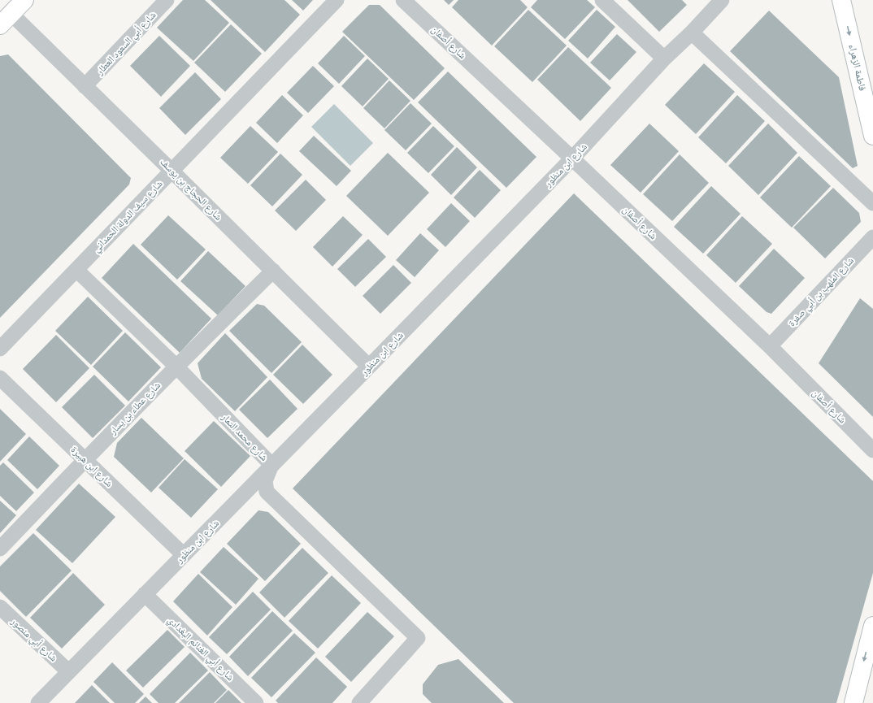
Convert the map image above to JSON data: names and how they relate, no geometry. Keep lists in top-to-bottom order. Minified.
{"streets":{"main road":["فاطمة الزهراء"],"street":["شارع أصفان","شارع أبي السعود العطار","شارع ابن منظور","شارع الحجاج بن يوسف","شارع سيف الدولة الحمداني","شارع الملهب بن أبي صفرة","شارع عطاء بن يسار","شارع محمد التمار","شارع ابن هبيرة","شارع أبي منصور","شارع أبي الغنائم البغدادي"]},"crossings":[["شارع أصفان","شارع ابن منظور"],["شارع أصفان","شارع الملهب بن أبي صفرة"],["شارع أبي السعود العطار","شارع الحجاج بن يوسف"],["شارع ابن منظور","شارع الحجاج بن يوسف"],["شارع ابن منظور","شارع محمد التمار"],["شارع ابن منظور","شارع ابن هبيرة"],["شارع ابن منظور","شارع أبي منصور"],["شارع ابن منظور","شارع أبي الغنائم البغدادي"],["شارع الحجاج بن يوسف","شارع سيف الدولة الحمداني"],["شارع الحجاج بن يوسف","شارع عطاء بن يسار"],["شارع سيف الدولة الحمداني","شارع محمد التمار"],["شارع عطاء بن يسار","شارع محمد التمار"],["شارع عطاء بن يسار","شارع ابن هبيرة"]],"one_way":["فاطمة الزهراء"]}
